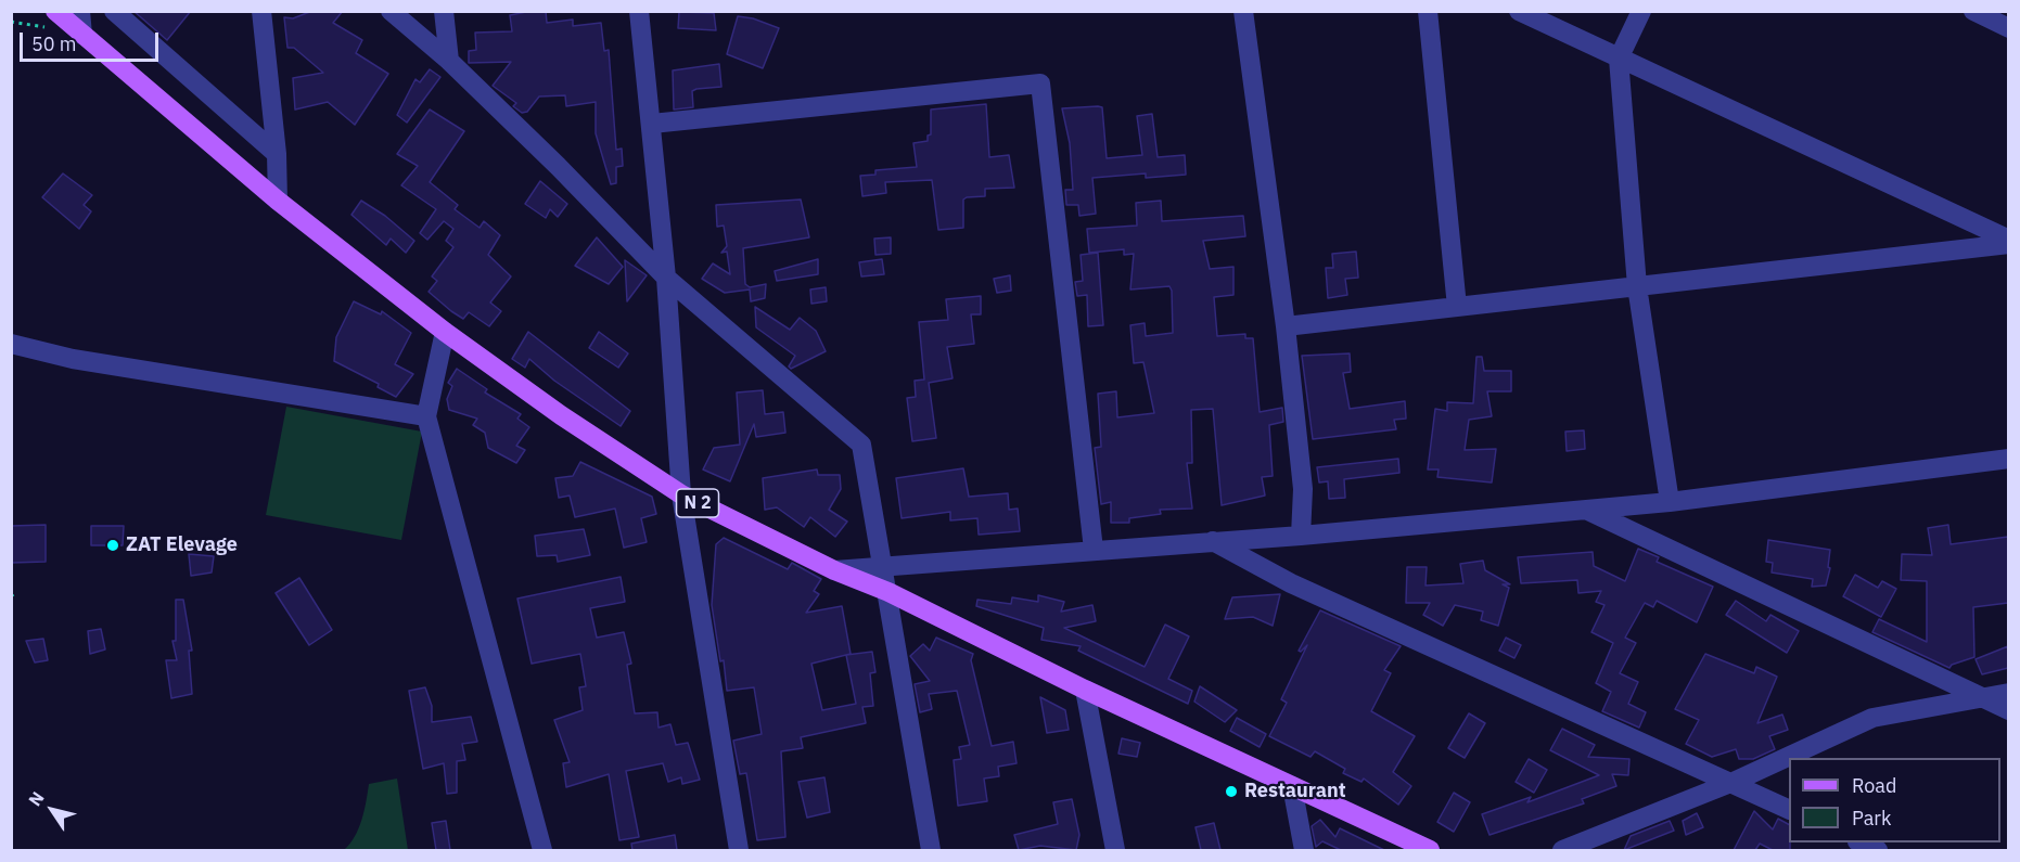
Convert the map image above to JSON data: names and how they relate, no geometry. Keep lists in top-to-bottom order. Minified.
{"streets":{"main road":["N 2"]},"places":["ZAT Elevage","Restaurant"],"legend":["Road","Park"],"scale_bar":"50 m","north":"top left"}
